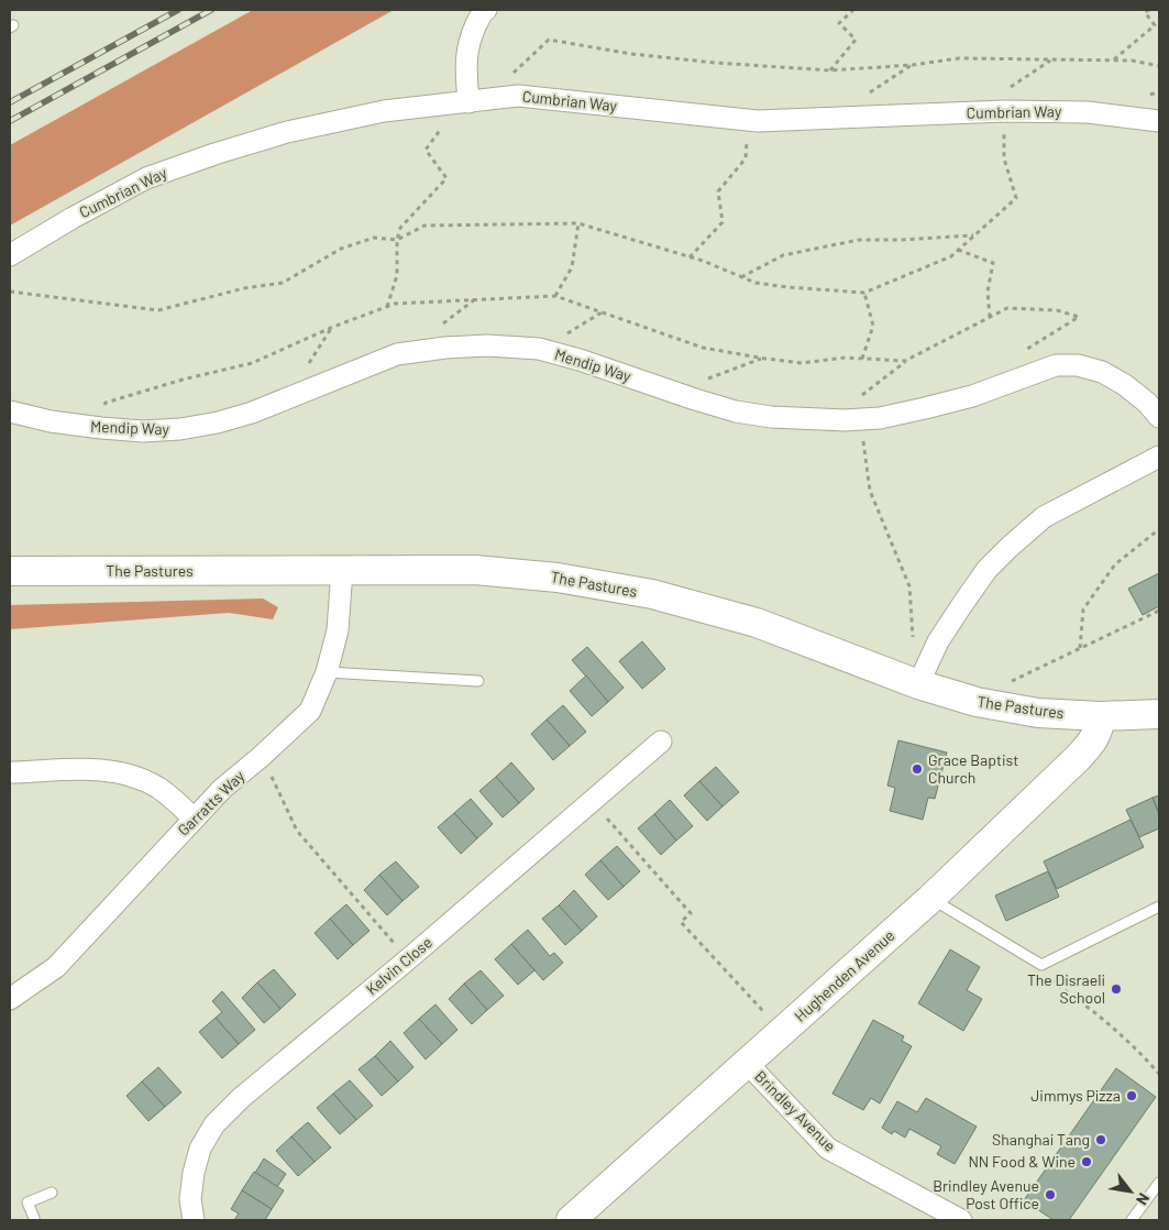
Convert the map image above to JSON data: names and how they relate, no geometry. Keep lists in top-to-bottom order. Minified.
{"streets":{"street":["Cumbrian Way","Mendip Way","The Pastures","Garratts Way","Kelvin Close","Hughenden Avenue","Brindley Avenue"]},"crossings":[["The Pastures","Garratts Way"],["The Pastures","Hughenden Avenue"],["Hughenden Avenue","Brindley Avenue"]],"places":["Grace Baptist Church","The Disraeli School","Jimmys Pizza","Shanghai Tang","NN Food & Wine","Brindley Avenue Post Office"],"north":"bottom right"}
